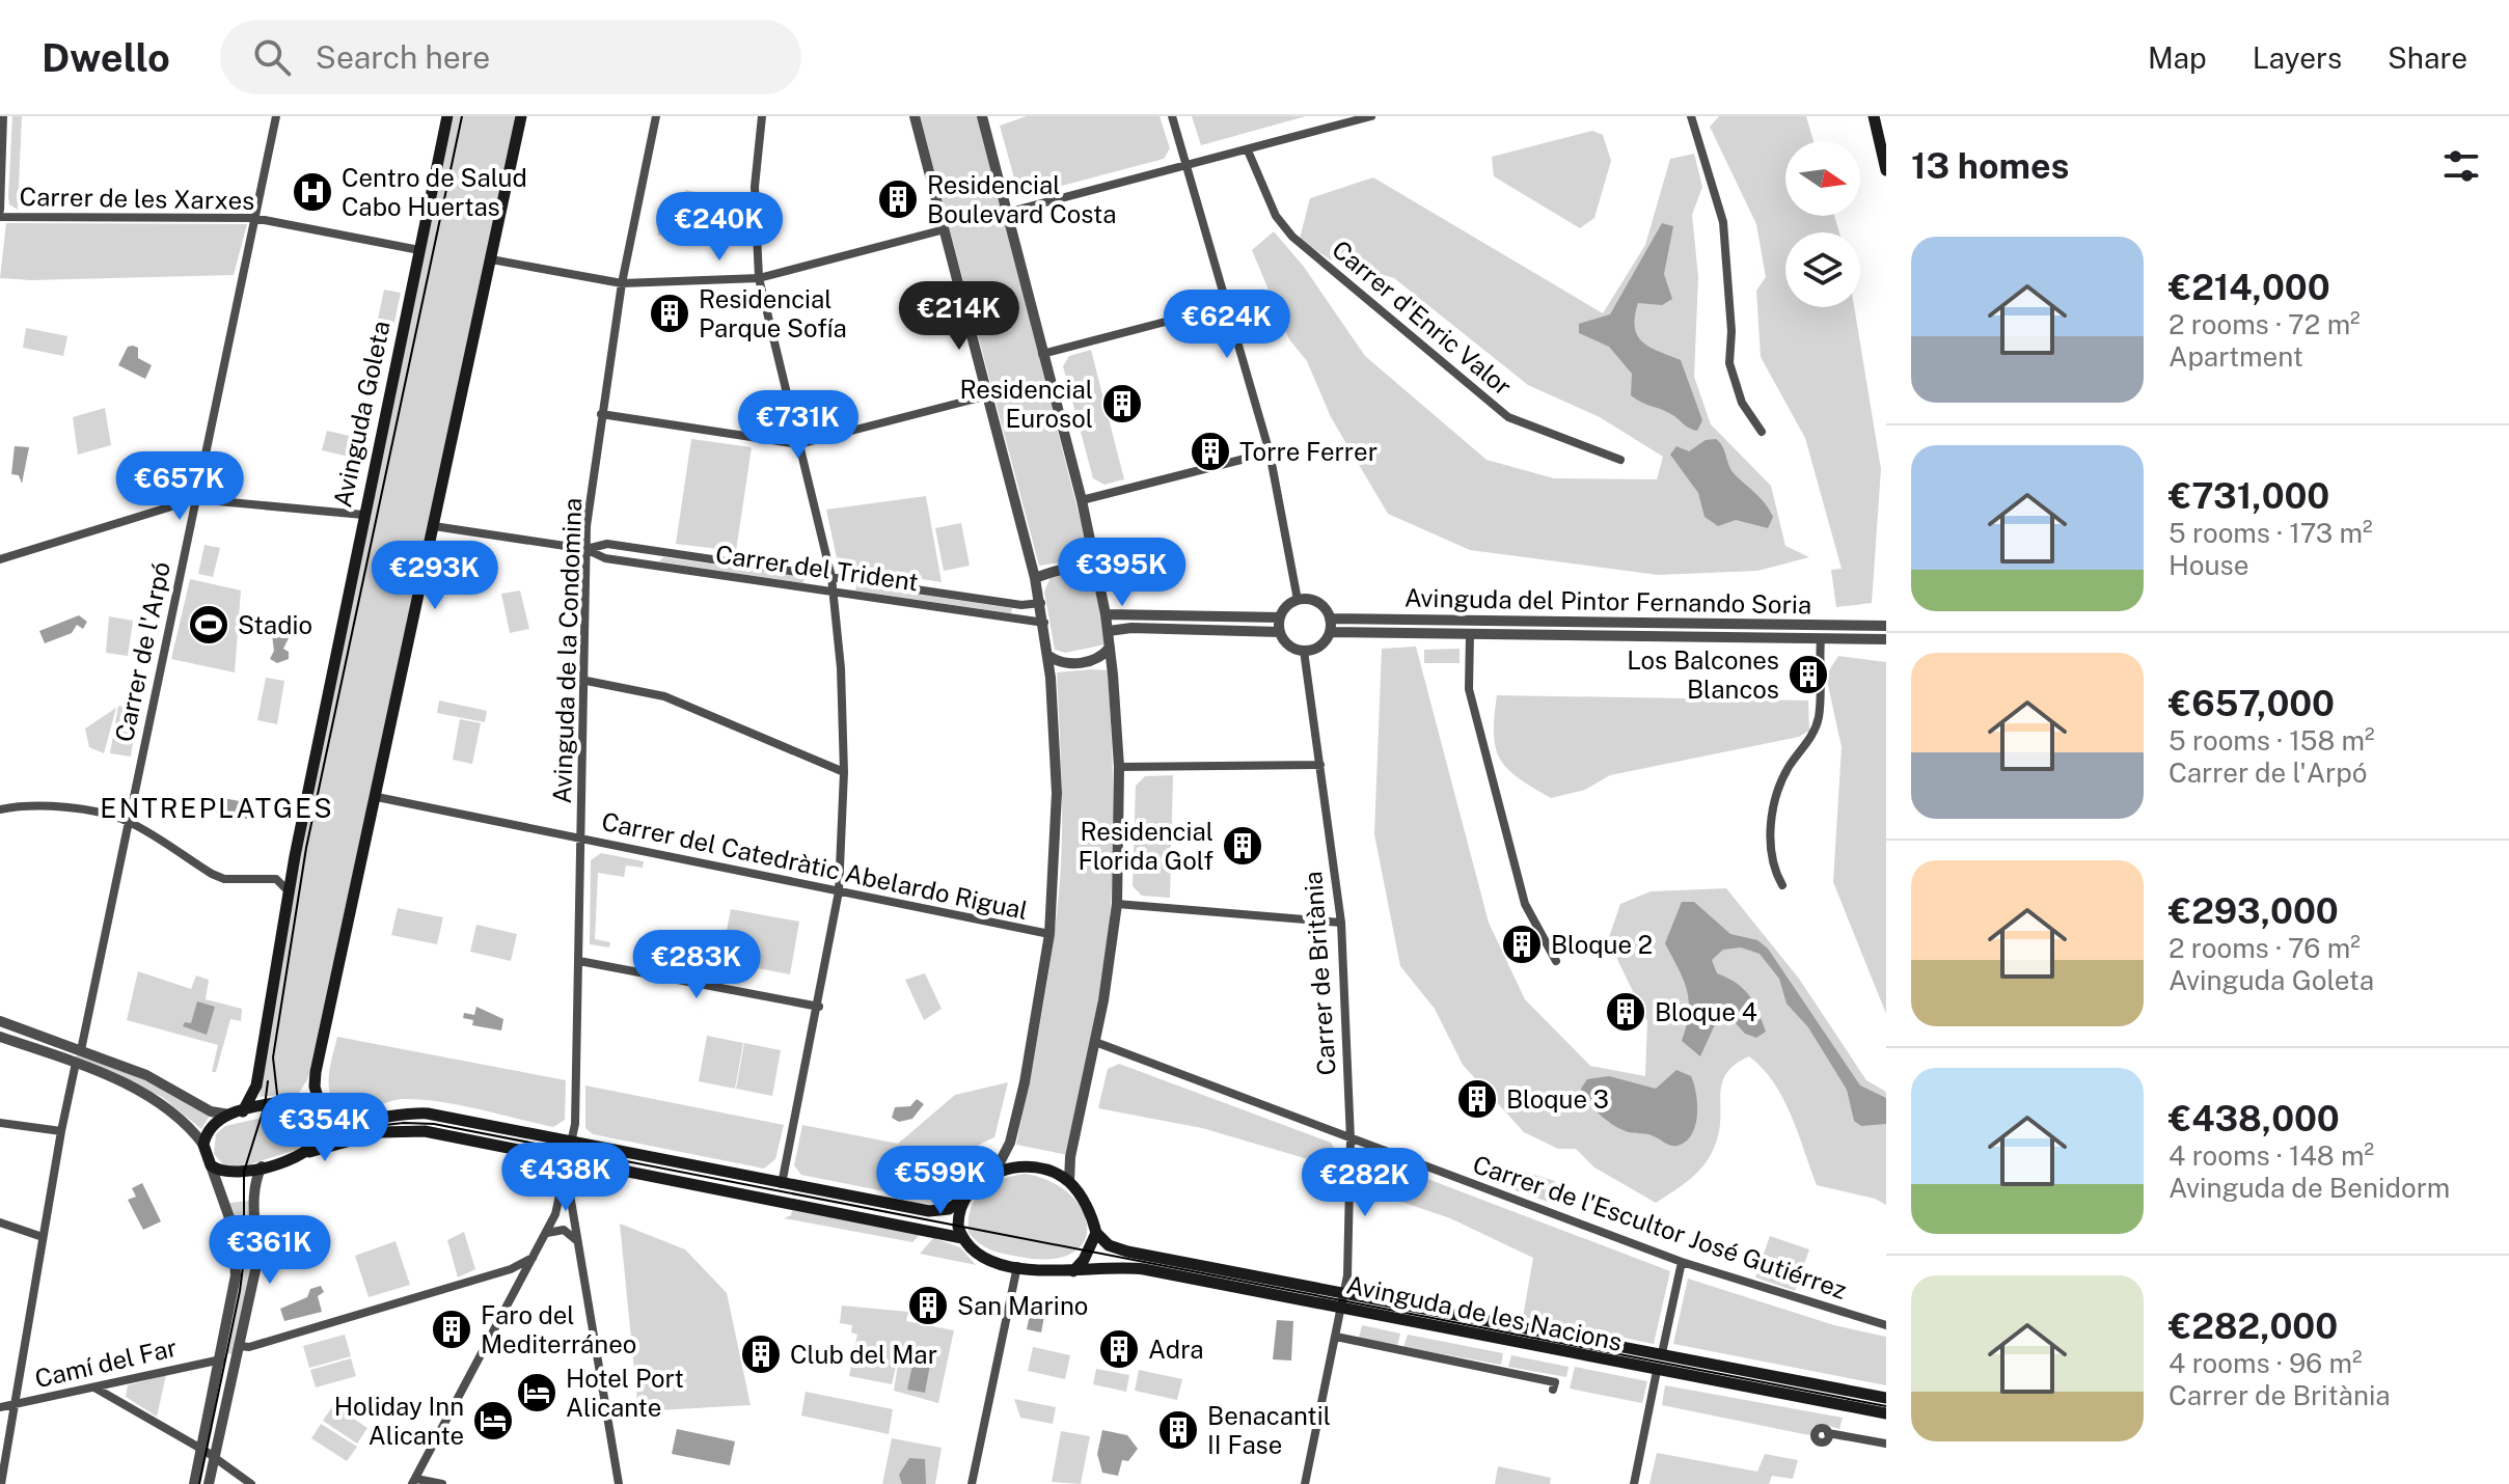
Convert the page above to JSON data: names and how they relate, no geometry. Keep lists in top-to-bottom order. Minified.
{"streets":{"main road":["Avinguda Goleta","Avinguda de les Nacions"],"street":["Carrer de les Xarxes","Carrer d'Enric Valor","Carrer del Trident","Avinguda del Pintor Fernando Soria","Avinguda de la Condomina","Carrer de l'Arpó","Carrer del Catedràtic Abelardo Rigual","Carrer de Britània","Carrer de l'Escultor José Gutiérrez","Camí del Far"]},"crossings":[["Carrer de les Xarxes","Avinguda Goleta"],["Carrer de les Xarxes","Carrer de l'Arpó"],["Carrer del Trident","Avinguda de la Condomina"],["Avinguda del Pintor Fernando Soria","Carrer de Britània"],["Avinguda de la Condomina","Carrer del Catedràtic Abelardo Rigual"],["Carrer de Britània","Carrer de l'Escultor José Gutiérrez"],["Carrer de Britània","Avinguda de les Nacions"]],"districts":["ENTREPLATGES"],"places":{"hospital":["Centro de Salud Cabo Huertas"],"building":["Residencial Boulevard Costa","Residencial Parque Sofía","Residencial Eurosol","Torre Ferrer","Los Balcones Blancos","Residencial Florida Golf","Bloque 2","Bloque 4","Bloque 3","San Marino","Faro del Mediterráneo","Adra","Club del Mar","Benacantil II Fase"],"sports":["Stadio"],"hotel":["Hotel Port Alicante","Holiday Inn Alicante"]},"north":"right","page":{"header":"Dwello","search":"Search here","nav":["Map","Layers","Share"],"heading":"13 homes","price":["€240K","€214K","€624K","€731K","€657K","€395K","€293K","€283K","€354K","€438K","€599K","€282K","€361K"],"list":[{"name":"€214,000","note":"2 rooms · 72 m² · Apartment"},{"name":"€731,000","note":"5 rooms · 173 m² · House"},{"name":"€657,000","note":"5 rooms · 158 m² · Carrer de l'Arpó"},{"name":"€293,000","note":"2 rooms · 76 m² · Avinguda Goleta"},{"name":"€438,000","note":"4 rooms · 148 m² · Avinguda de Benidorm"},{"name":"€282,000","note":"4 rooms · 96 m² · Carrer de Britània"}]}}
